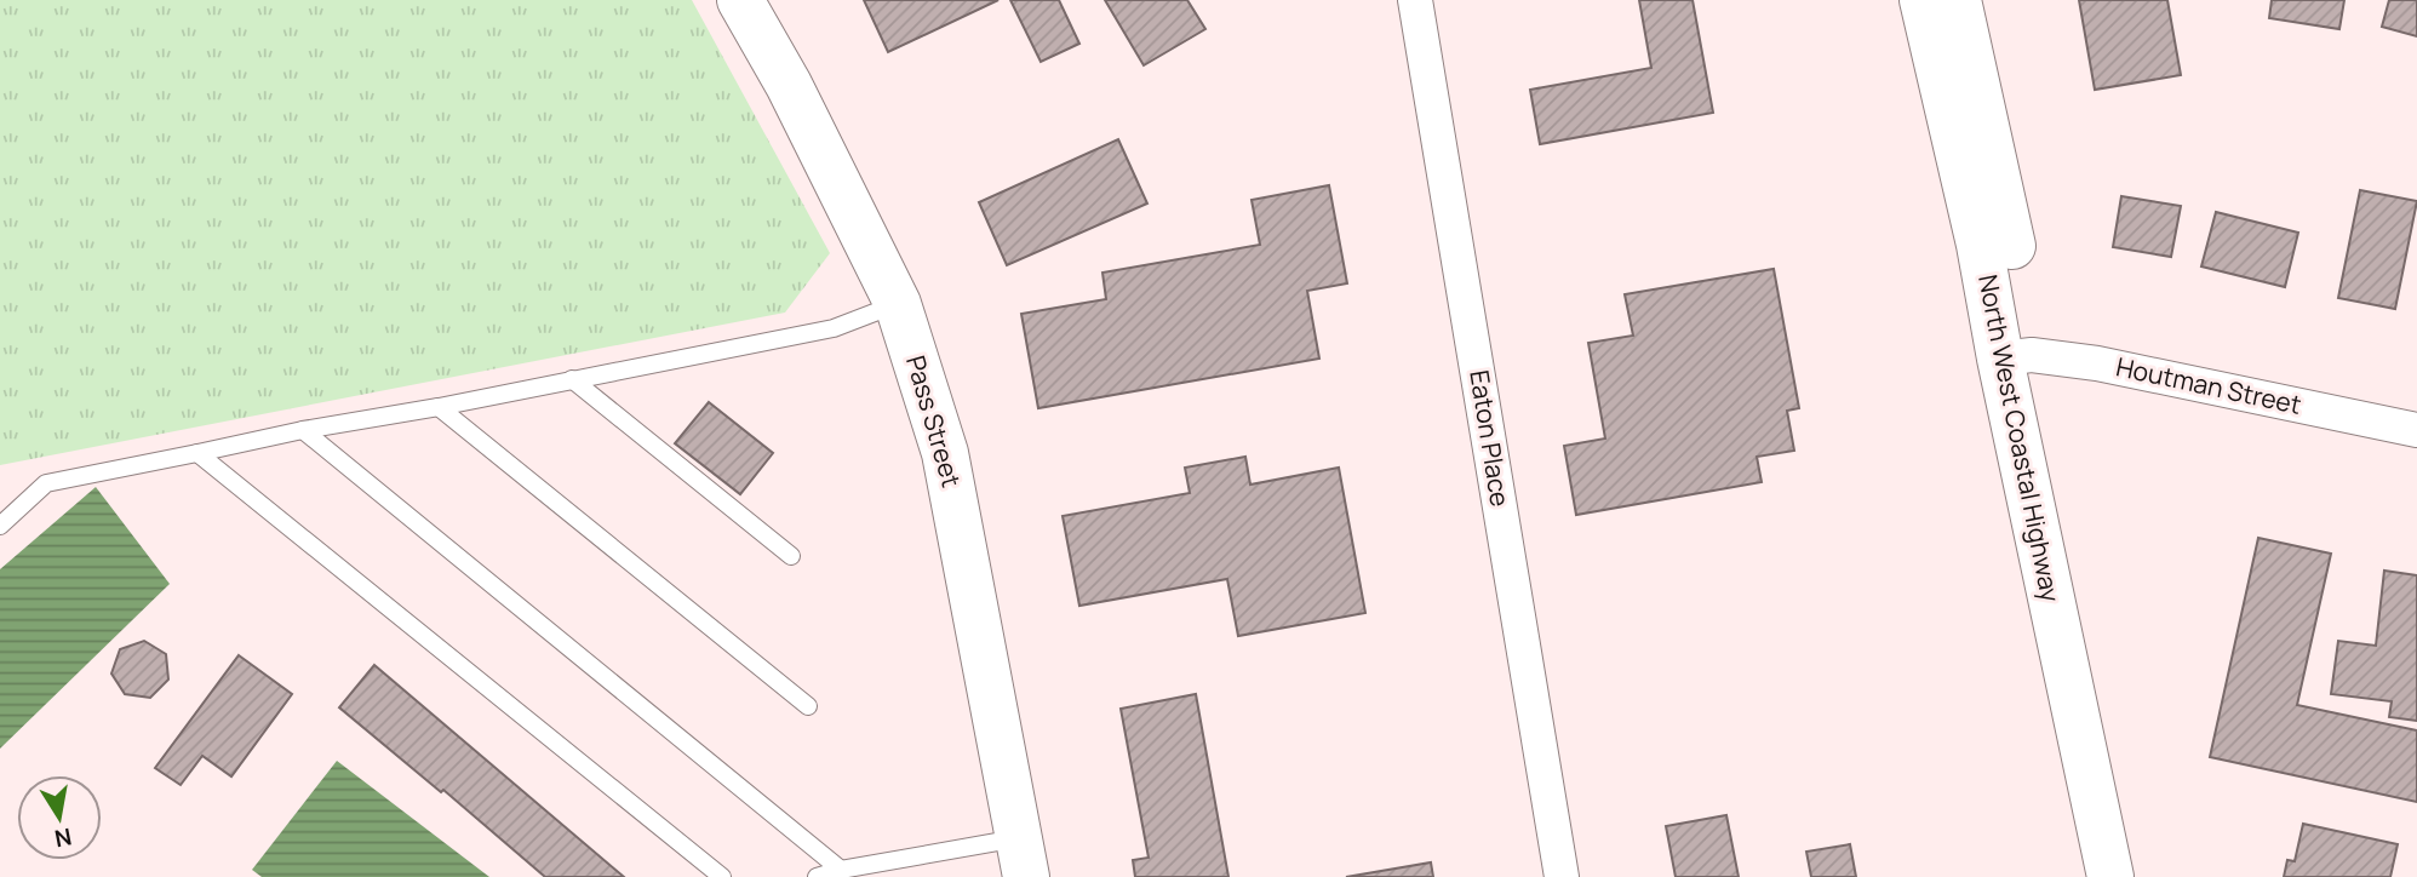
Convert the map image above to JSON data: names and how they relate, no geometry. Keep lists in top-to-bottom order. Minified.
{"streets":{"main road":["Pass Street","North West Coastal Highway"],"street":["Houtman Street","Eaton Place"]},"crossings":[["Houtman Street","North West Coastal Highway"]],"north":"bottom"}
